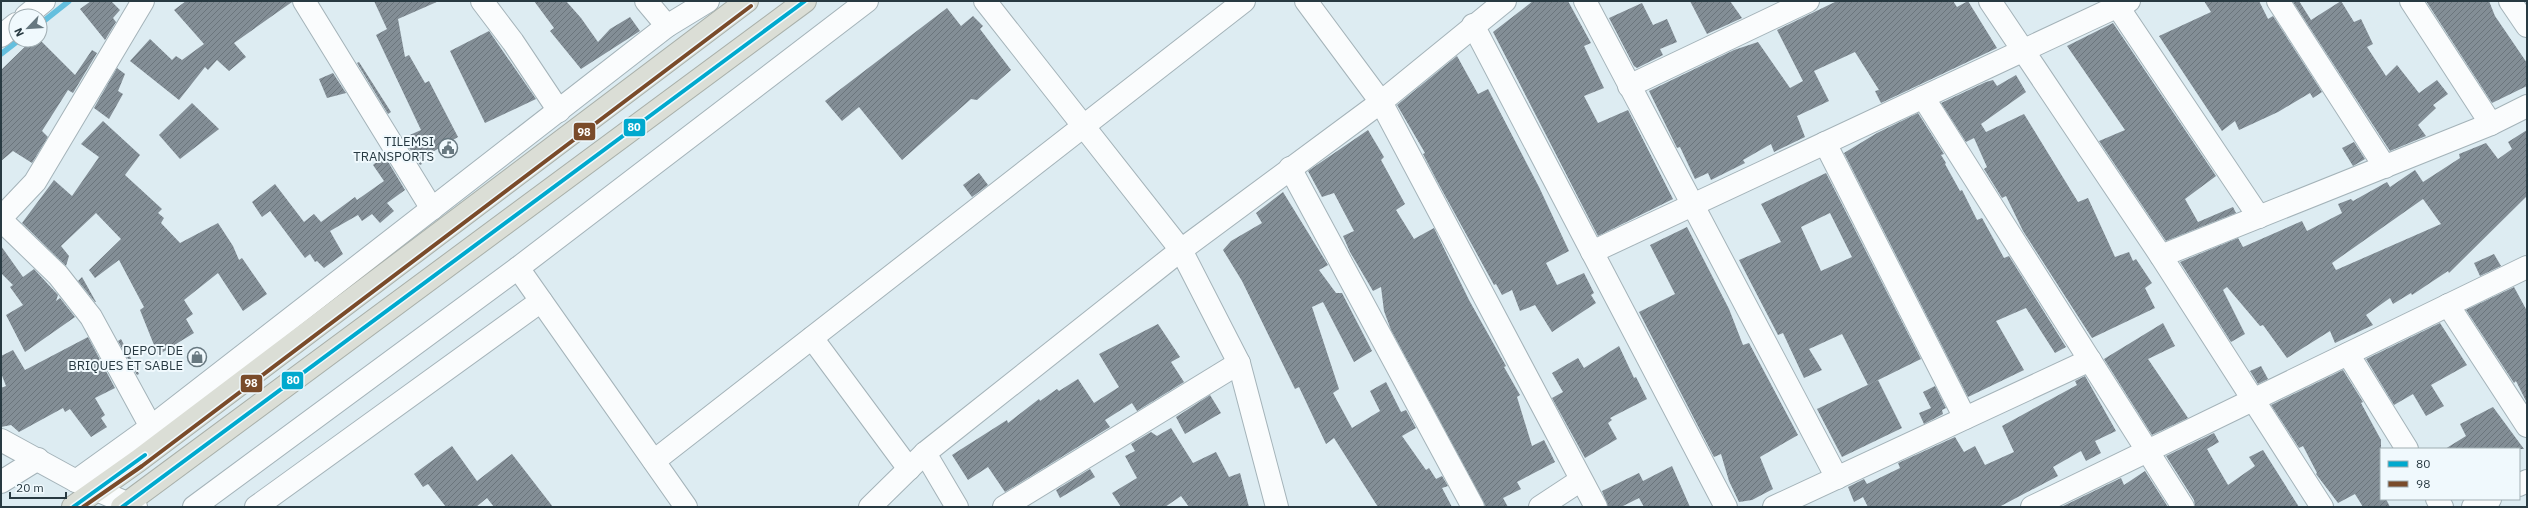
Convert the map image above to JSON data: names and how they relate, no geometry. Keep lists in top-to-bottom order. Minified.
{"places":{"public building":["TILEMSI TRANSPORTS"],"shop":["DEPOT DE BRIQUES ET SABLE"]},"lines":["transit line 80","transit line 98"],"legend":["80","98"],"scale_bar":"20 m","north":"bottom left"}
